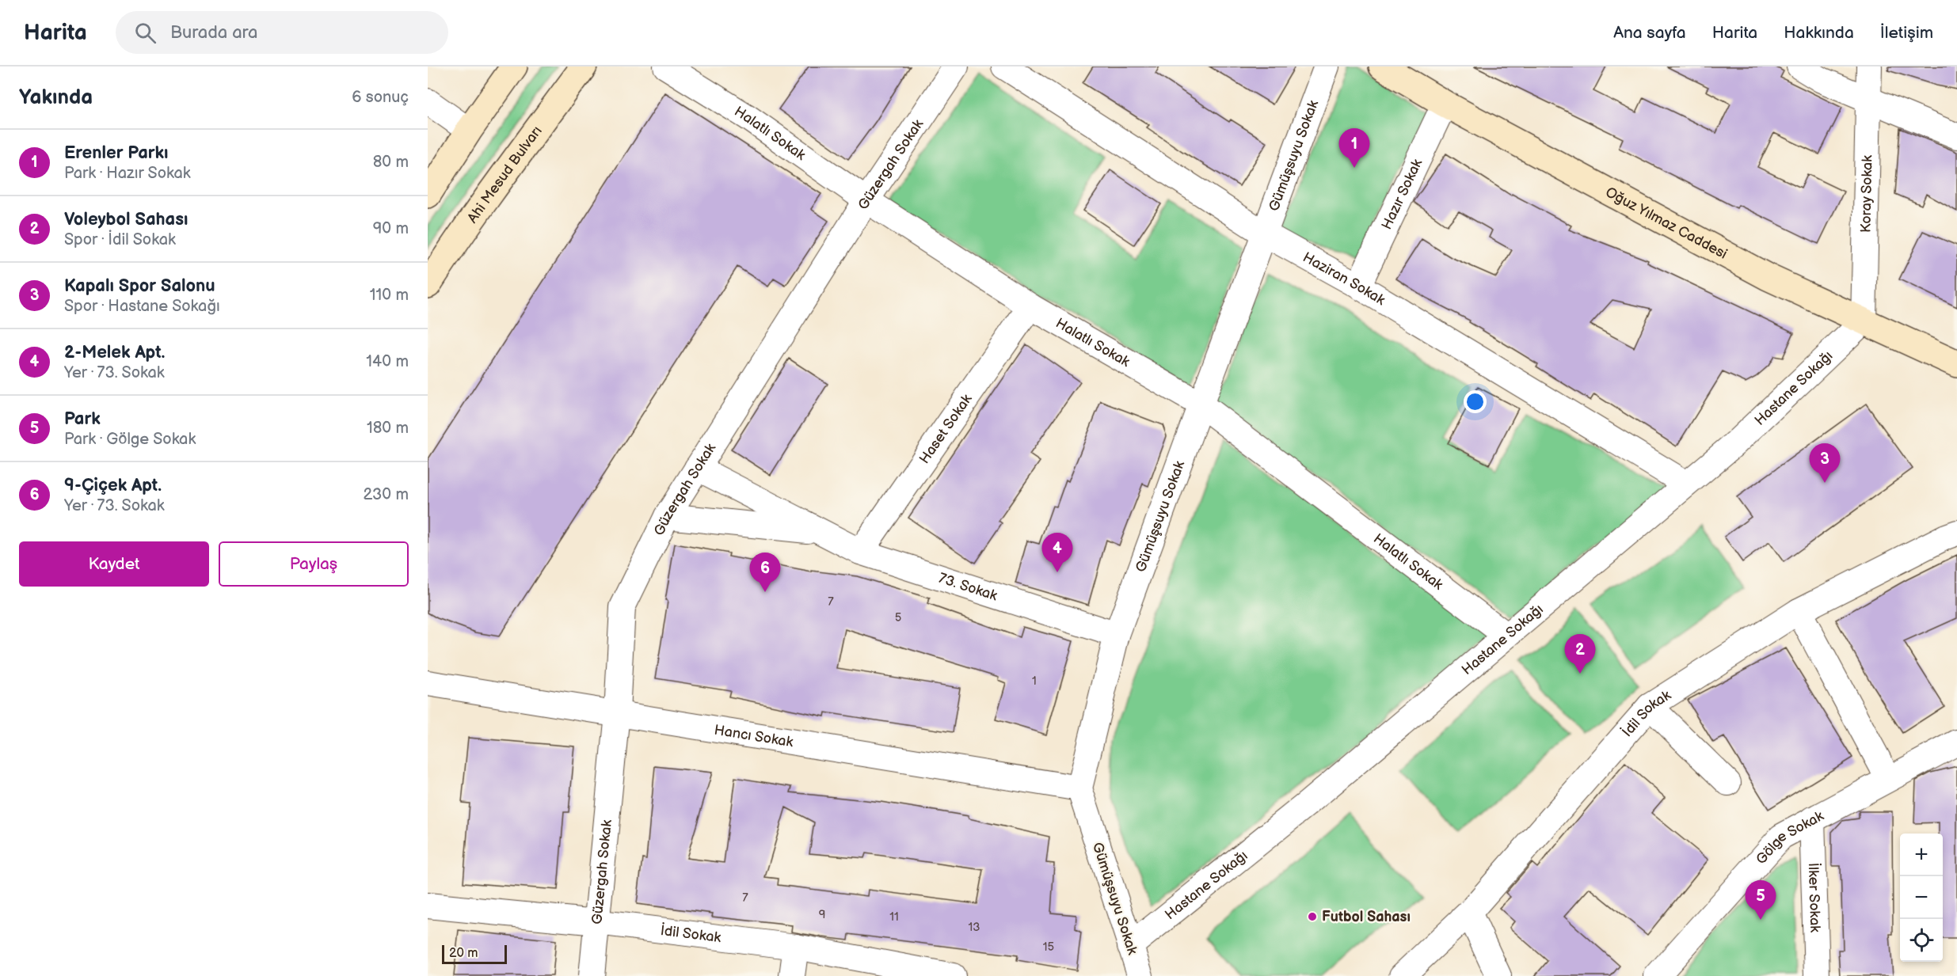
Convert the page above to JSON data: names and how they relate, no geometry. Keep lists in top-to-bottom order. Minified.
{"streets":{"main road":["Ahi Mesud Bulvarı","Oğuz Yılmaz Caddesi"],"street":["Halatlı Sokak","Gümüşsuyu Sokak","Güzergah Sokak","Koray Sokak","Hazır Sokak","Haziran Sokak","Hastane Sokağı","Haset Sokak","73. Sokak","İdil Sokak","Hancı Sokak","Gölge Sokak","İlker Sokak"]},"crossings":[["Halatlı Sokak","Gümüşsuyu Sokak"],["Halatlı Sokak","Güzergah Sokak"],["Halatlı Sokak","Hastane Sokağı"],["Halatlı Sokak","Haset Sokak"],["Gümüşsuyu Sokak","Haziran Sokak"],["Gümüşsuyu Sokak","Hastane Sokağı"],["Gümüşsuyu Sokak","73. Sokak"],["Gümüşsuyu Sokak","Hancı Sokak"],["Güzergah Sokak","73. Sokak"],["Güzergah Sokak","İdil Sokak"],["Güzergah Sokak","Hancı Sokak"],["Koray Sokak","Oğuz Yılmaz Caddesi"],["Koray Sokak","Hastane Sokağı"],["Hazır Sokak","Oğuz Yılmaz Caddesi"],["Hazır Sokak","Haziran Sokak"],["Oğuz Yılmaz Caddesi","Hastane Sokağı"],["Haziran Sokak","Hastane Sokağı"],["Haset Sokak","73. Sokak"],["Gölge Sokak","İlker Sokak"]],"places":["Futbol Sahası"],"house_numbers":["7","5","1","7","9","11","13","15"],"scale_bar":"20 m","page":{"header":"Harita","search":"Burada ara","nav":["Ana sayfa","Harita","Hakkında","İletişim"],"heading":["Yakında","6 sonuç"],"list":[{"mark":"1","name":"Erenler Parkı","note":"Park · Hazır Sokak","value":"80 m"},{"mark":"2","name":"Voleybol Sahası","note":"Spor · İdil Sokak","value":"90 m"},{"mark":"3","name":"Kapalı Spor Salonu","note":"Spor · Hastane Sokağı","value":"110 m"},{"mark":"4","name":"2-Melek Apt.","note":"Yer · 73. Sokak","value":"140 m"},{"mark":"5","name":"Park","note":"Park · Gölge Sokak","value":"180 m"},{"mark":"6","name":"9-Çiçek Apt.","note":"Yer · 73. Sokak","value":"230 m"}],"pins":["1","3","4","6","2","5"],"buttons":["Kaydet","Paylaş"],"map_buttons":["+","−"],"scale":"20 m"}}
